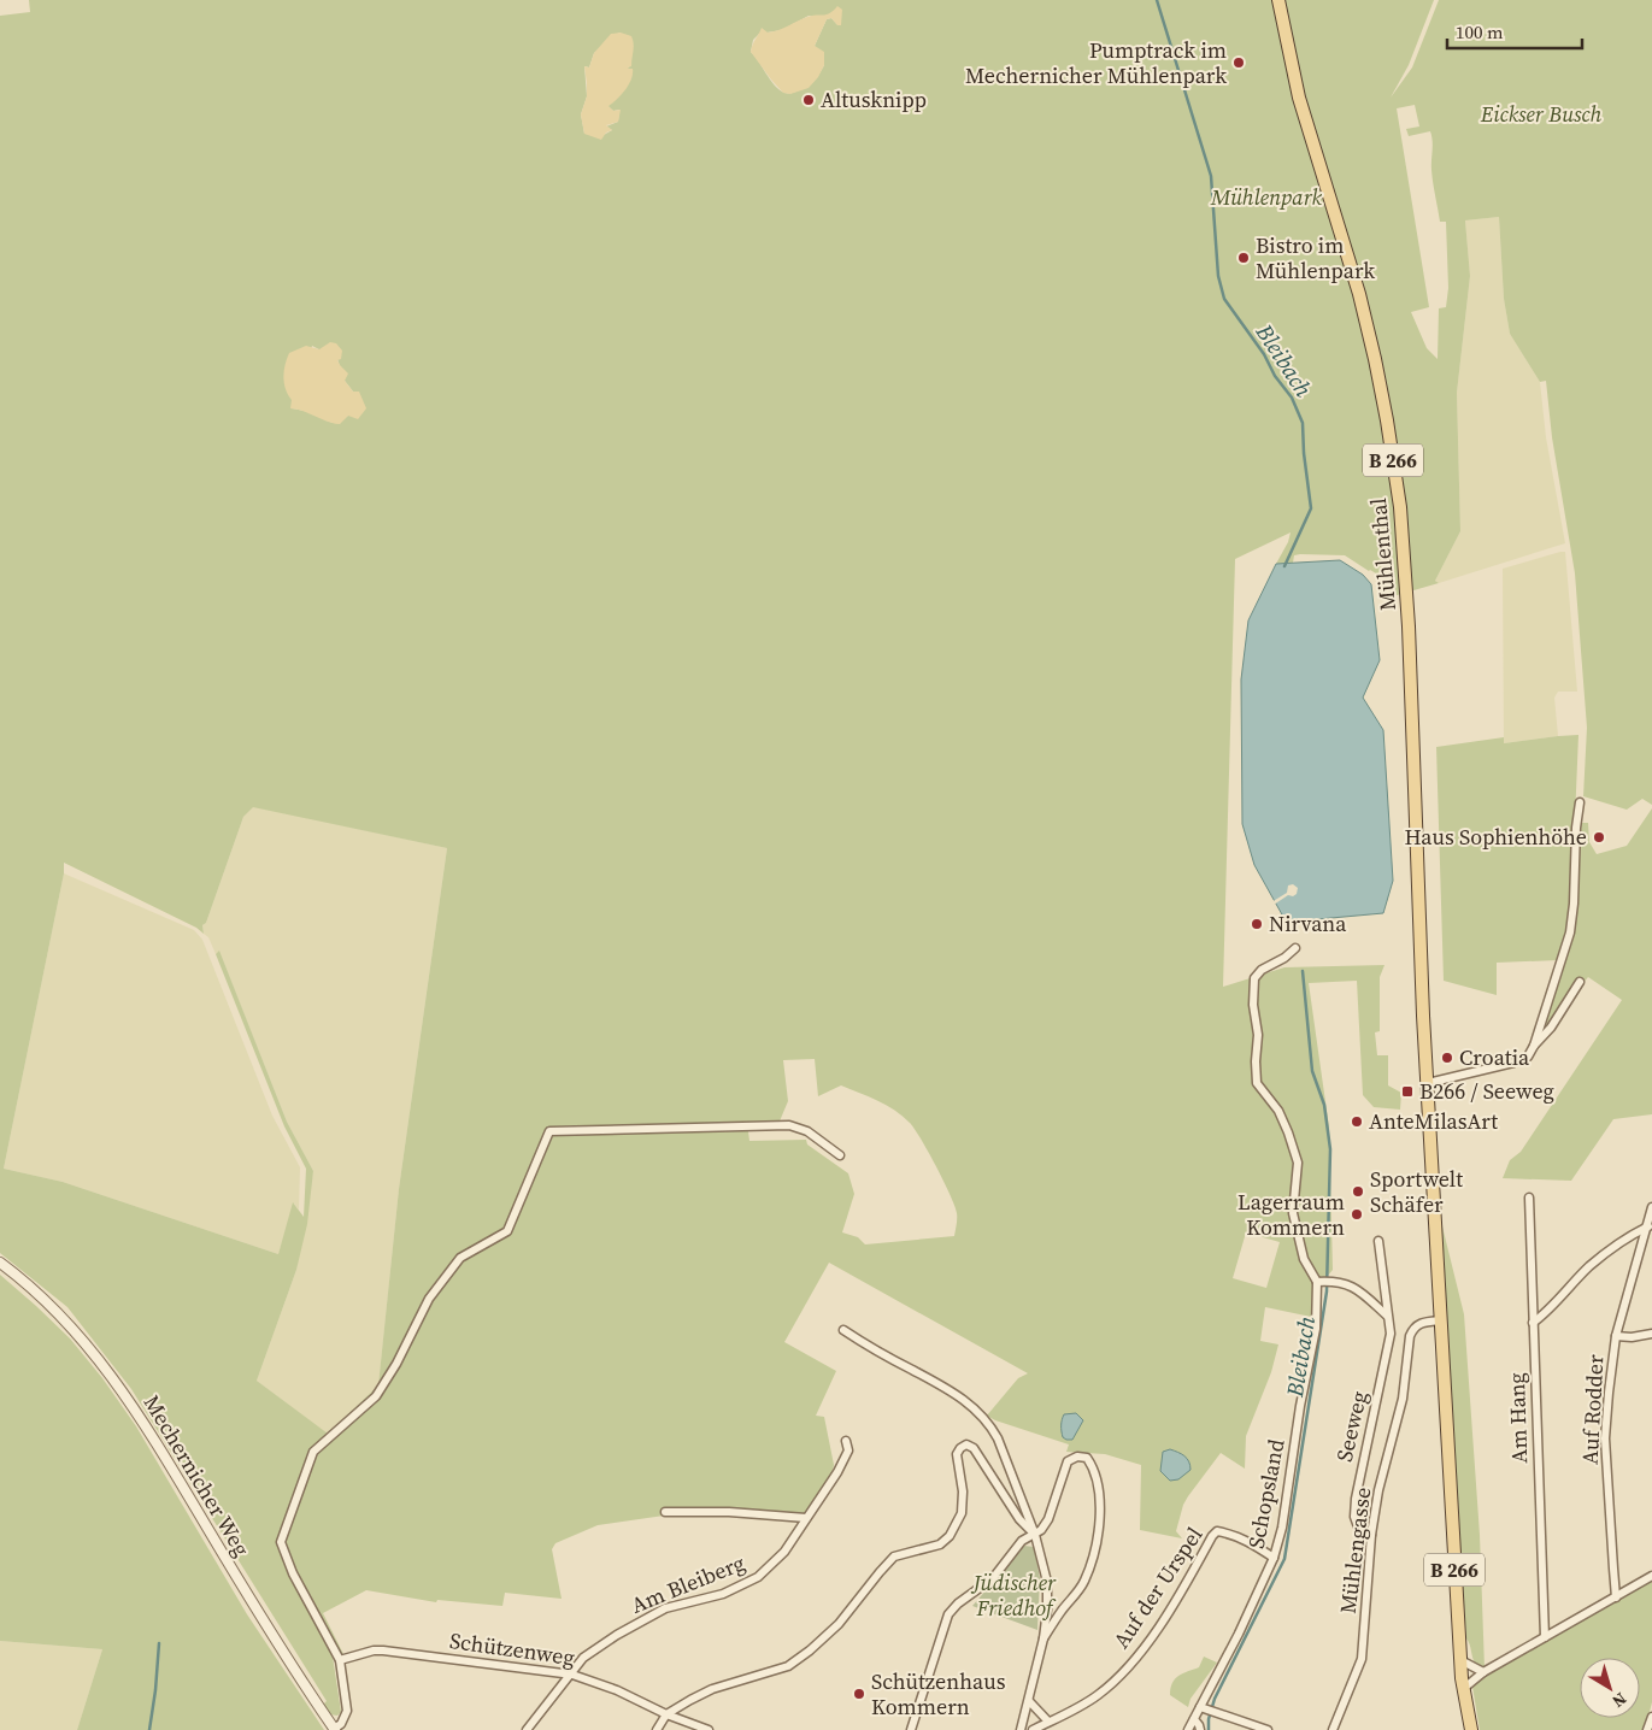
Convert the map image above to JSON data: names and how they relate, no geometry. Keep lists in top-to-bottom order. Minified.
{"streets":{"main road":["B 266","Mühlenthal"],"street":["Auf Rodder","Am Hang","Seeweg","Mechernicher Weg","Schopsland","Mühlengasse","Am Bleiberg","Auf der Urspel","Schützenweg"]},"crossings":[["B 266","Mühlenthal"],["B 266","Mühlengasse"],["Seeweg","Mühlengasse"],["Schopsland","Auf der Urspel"],["Am Bleiberg","Schützenweg"]],"water":["Bleibach"],"parks":["Eickser Busch","Mühlenpark","Jüdischer Friedhof"],"places":{"other":["Pumptrack im Mechernicher Mühlenpark","Altusknipp","Bistro im Mühlenpark","Haus Sophienhöhe","Nirvana","Croatia","AnteMilasArt","Sportwelt Schäfer","Lagerraum Kommern","Schützenhaus Kommern"],"transit":["B266 / Seeweg"]},"scale_bar":"100 m","north":"bottom right"}
